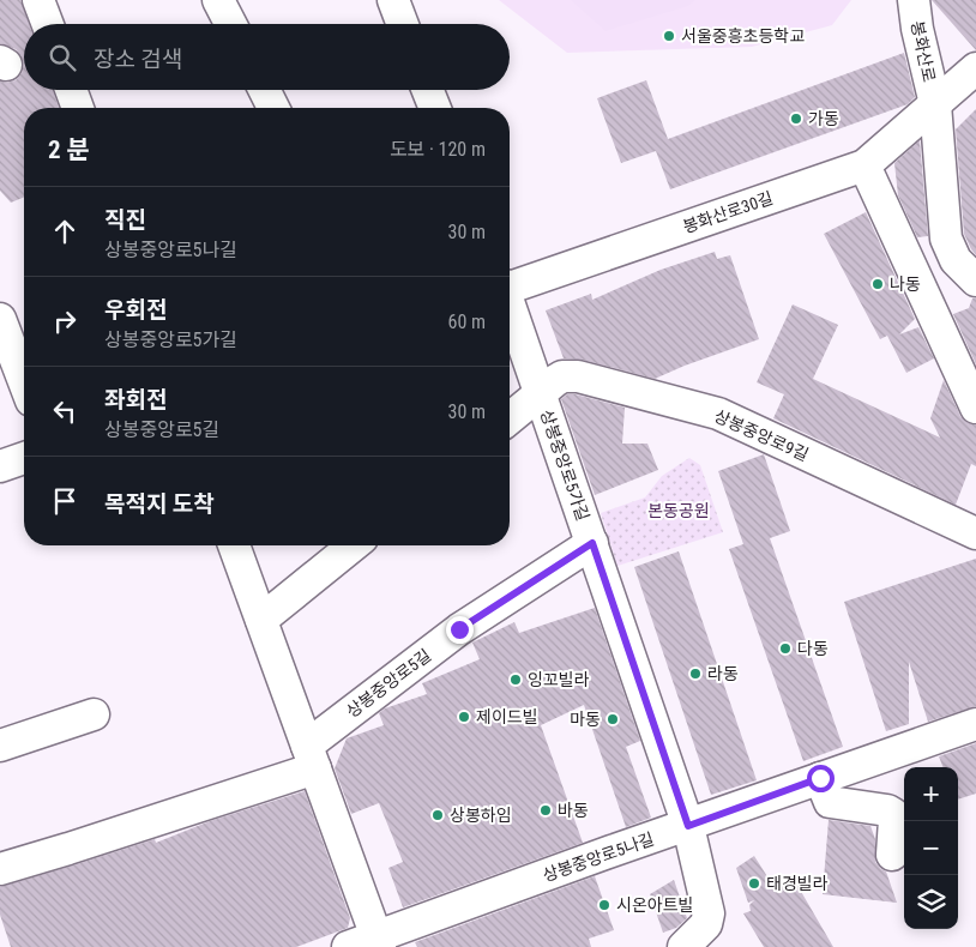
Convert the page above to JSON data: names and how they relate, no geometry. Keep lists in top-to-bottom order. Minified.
{"streets":{"street":["봉화산로","봉화산로30길","상봉중앙로9길","상봉중앙로5가길","상봉중앙로5길","상봉중앙로5나길"]},"crossings":[["봉화산로","봉화산로30길"],["상봉중앙로9길","상봉중앙로5가길"],["상봉중앙로5가길","상봉중앙로5길"],["상봉중앙로5가길","상봉중앙로5나길"]],"parks":["본동공원"],"places":["서울중흥초등학교","가동","나동","다동","라동","잉꼬빌라","제이드빌","마동","바동","상봉하임","태경빌라","시온아트빌"],"page":{"search":"장소 검색","heading":["2 분","도보 · 120 m"],"list":[["직진","상봉중앙로5나길","30 m"],["우회전","상봉중앙로5가길","60 m"],["좌회전","상봉중앙로5길","30 m"],"목적지 도착"],"map_buttons":["+","−"]}}
